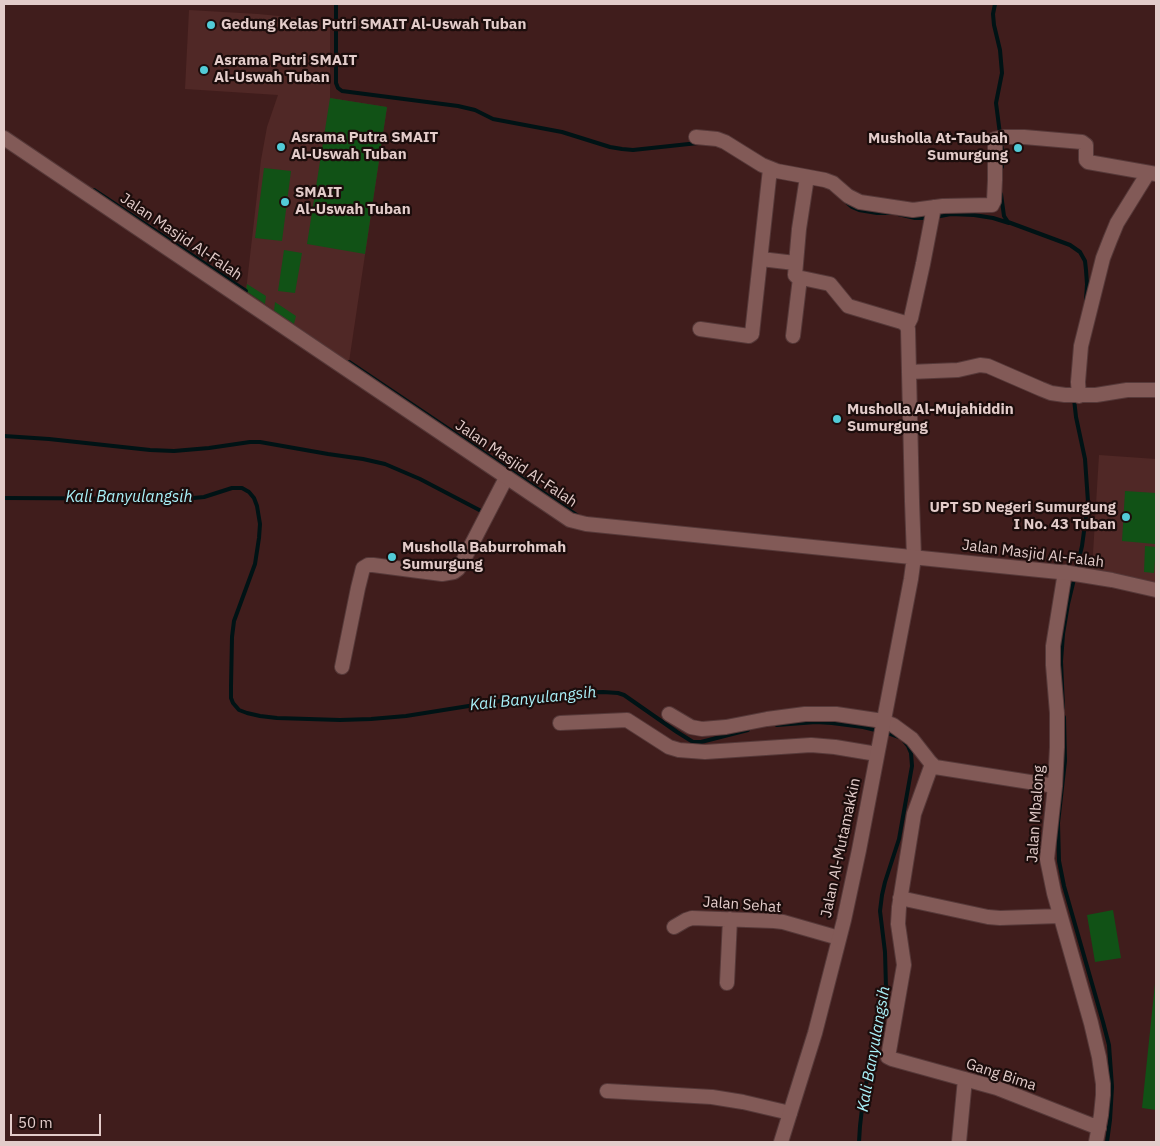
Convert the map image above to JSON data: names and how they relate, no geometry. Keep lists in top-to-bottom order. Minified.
{"streets":{"street":["Jalan Masjid Al-Falah","Jalan Mbalong","Jalan Al-Mutamakkin","Jalan Sehat","Gang Bima"]},"crossings":[["Jalan Masjid Al-Falah","Jalan Mbalong"],["Jalan Masjid Al-Falah","Jalan Al-Mutamakkin"],["Jalan Mbalong","Gang Bima"],["Jalan Al-Mutamakkin","Jalan Sehat"]],"water":["Kali Banyulangsih"],"places":["Gedung Kelas Putri SMAIT Al-Uswah Tuban","Asrama Putri SMAIT Al-Uswah Tuban","Asrama Putra SMAIT Al-Uswah Tuban","Musholla At-Taubah Sumurgung","SMAIT Al-Uswah Tuban","Musholla Al-Mujahiddin Sumurgung","UPT SD Negeri Sumurgung I No. 43 Tuban","Musholla Baburrohmah Sumurgung"],"scale_bar":"50 m"}
